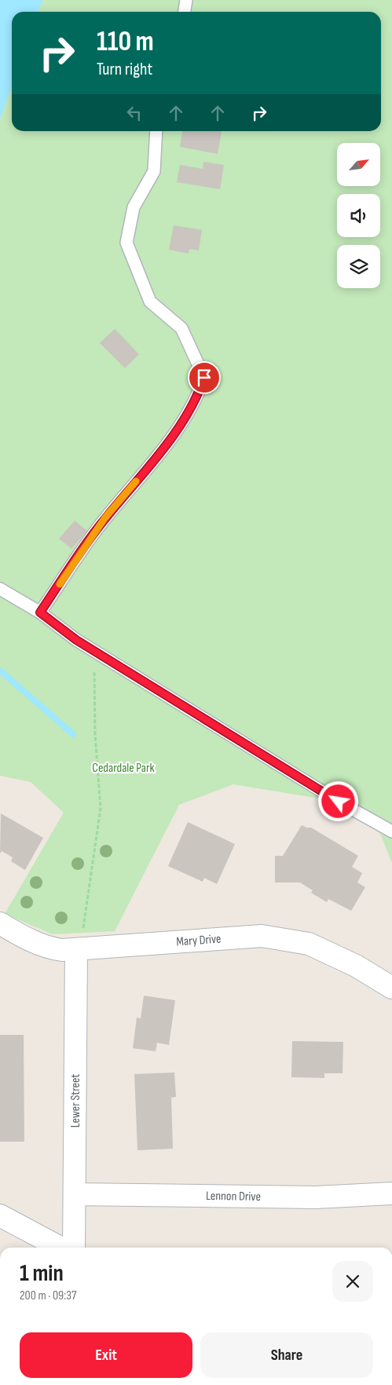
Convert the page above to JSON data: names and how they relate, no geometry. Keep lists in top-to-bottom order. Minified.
{"streets":{"street":["Mary Drive","Lewer Street","Lennon Drive"]},"crossings":[["Mary Drive","Lewer Street"],["Lewer Street","Lennon Drive"]],"parks":["Cedardale Park"],"north":"top right","page":{"turn":["110 m","Turn right"],"heading":["1 min","200 m · 09:37"],"buttons":["Exit","Share"]}}
